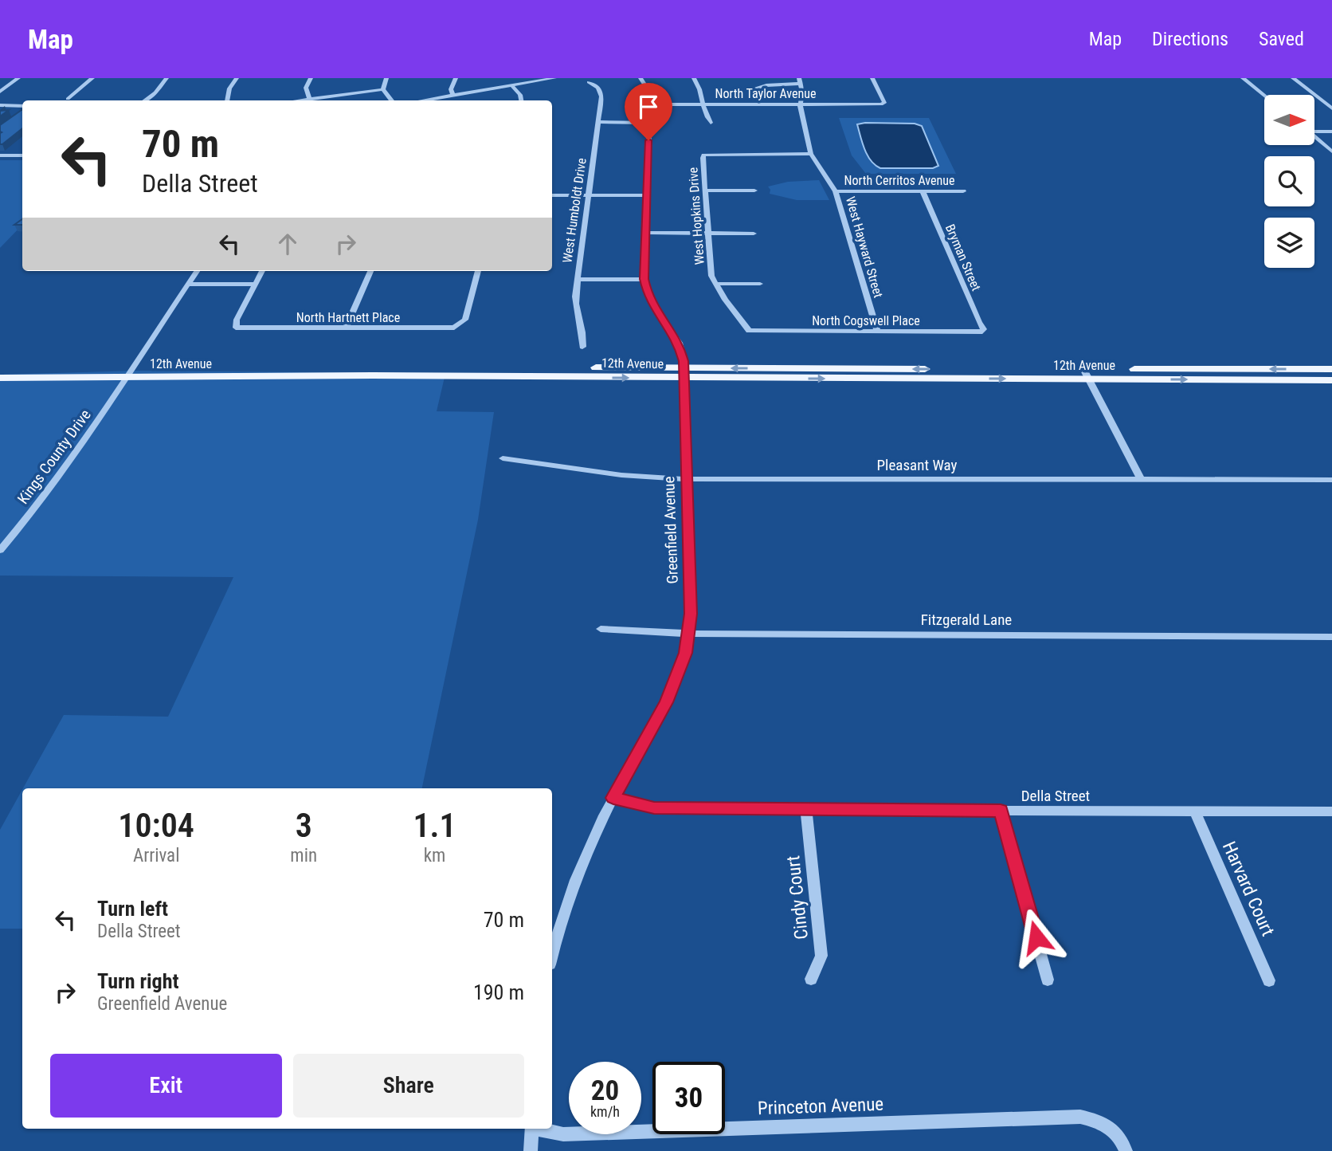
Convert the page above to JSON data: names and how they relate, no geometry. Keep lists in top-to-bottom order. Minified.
{"streets":{"main road":["12th Avenue"],"street":["North Taylor Avenue","North Cerritos Avenue","West Humboldt Drive","West Hopkins Drive","West Hayward Street","Bryman Street","North Hartnett Place","North Cogswell Place","Kings County Drive","Pleasant Way","Greenfield Avenue","Fitzgerald Lane","Della Street","Harvard Court","Cindy Court","Princeton Avenue"]},"crossings":[["North Taylor Avenue","West Hayward Street"],["North Taylor Avenue","Greenfield Avenue"],["North Cerritos Avenue","West Hayward Street"],["North Cerritos Avenue","Bryman Street"],["West Hopkins Drive","West Hayward Street"],["West Hopkins Drive","North Cogswell Place"],["West Hayward Street","North Cogswell Place"],["Bryman Street","North Cogswell Place"],["12th Avenue","Kings County Drive"],["12th Avenue","Greenfield Avenue"],["Pleasant Way","Greenfield Avenue"],["Greenfield Avenue","Fitzgerald Lane"],["Greenfield Avenue","Della Street"],["Della Street","Harvard Court"],["Della Street","Cindy Court"]],"north":"right","page":{"header":"Map","nav":["Map","Directions","Saved"],"turn":["70 m","Della Street"],"eta":["10:04","Arrival","3","min","1.1","km"],"list":[{"name":"Turn left","note":"Della Street","value":"70 m"},{"name":"Turn right","note":"Greenfield Avenue","value":"190 m"}],"buttons":["Exit","Share"],"speed":"20 km/h","limit":"30"}}
